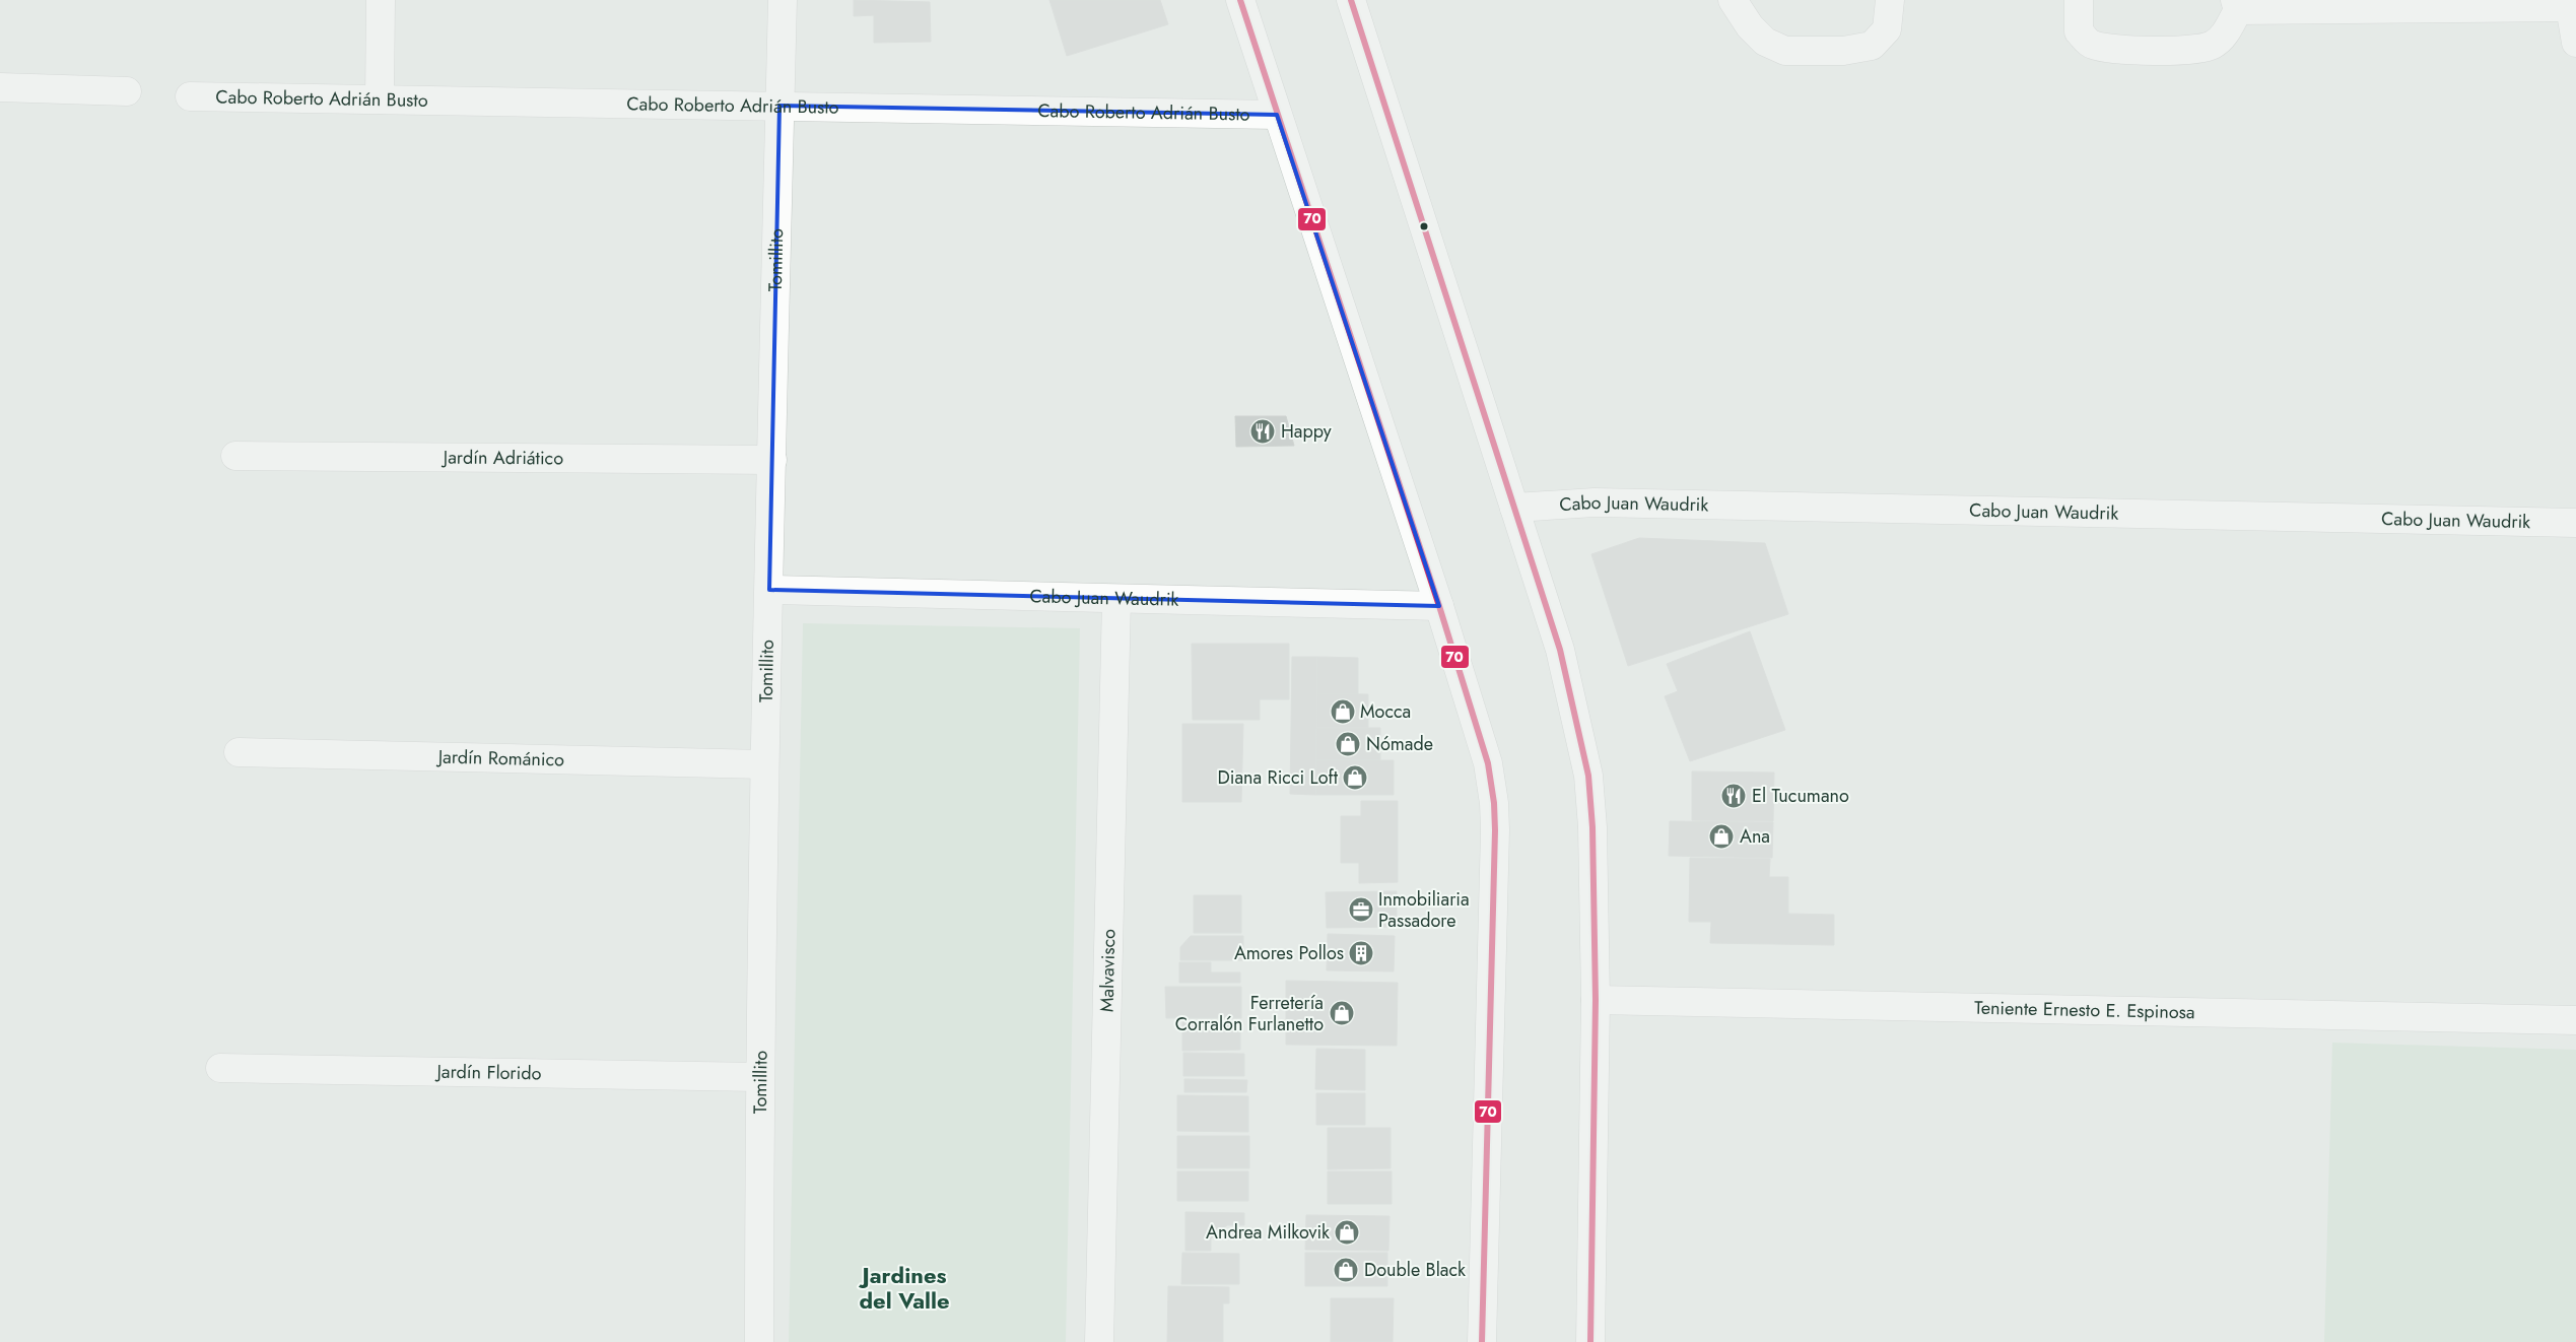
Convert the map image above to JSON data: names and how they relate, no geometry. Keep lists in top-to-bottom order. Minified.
{"streets":{"street":["Cabo Roberto Adrián Busto","Tomillito","Jardín Adriático","Cabo Juan Waudrik","Jardín Románico","Malvavisco","Teniente Ernesto E. Espinosa","Jardín Florido"]},"crossings":[["Cabo Roberto Adrián Busto","Tomillito"],["Tomillito","Jardín Adriático"],["Tomillito","Cabo Juan Waudrik"],["Tomillito","Jardín Románico"],["Tomillito","Jardín Florido"],["Cabo Juan Waudrik","Malvavisco"]],"districts":["Jardines del Valle"],"places":{"restaurant":["Happy","El Tucumano"],"shop":["Mocca","Nómade","Diana Ricci Loft","Ana","Ferretería Corralón Furlanetto","Andrea Milkovik","Double Black"],"office":["Inmobiliaria Passadore"],"building":["Amores Pollos"]},"lines":["transit line 70"]}
